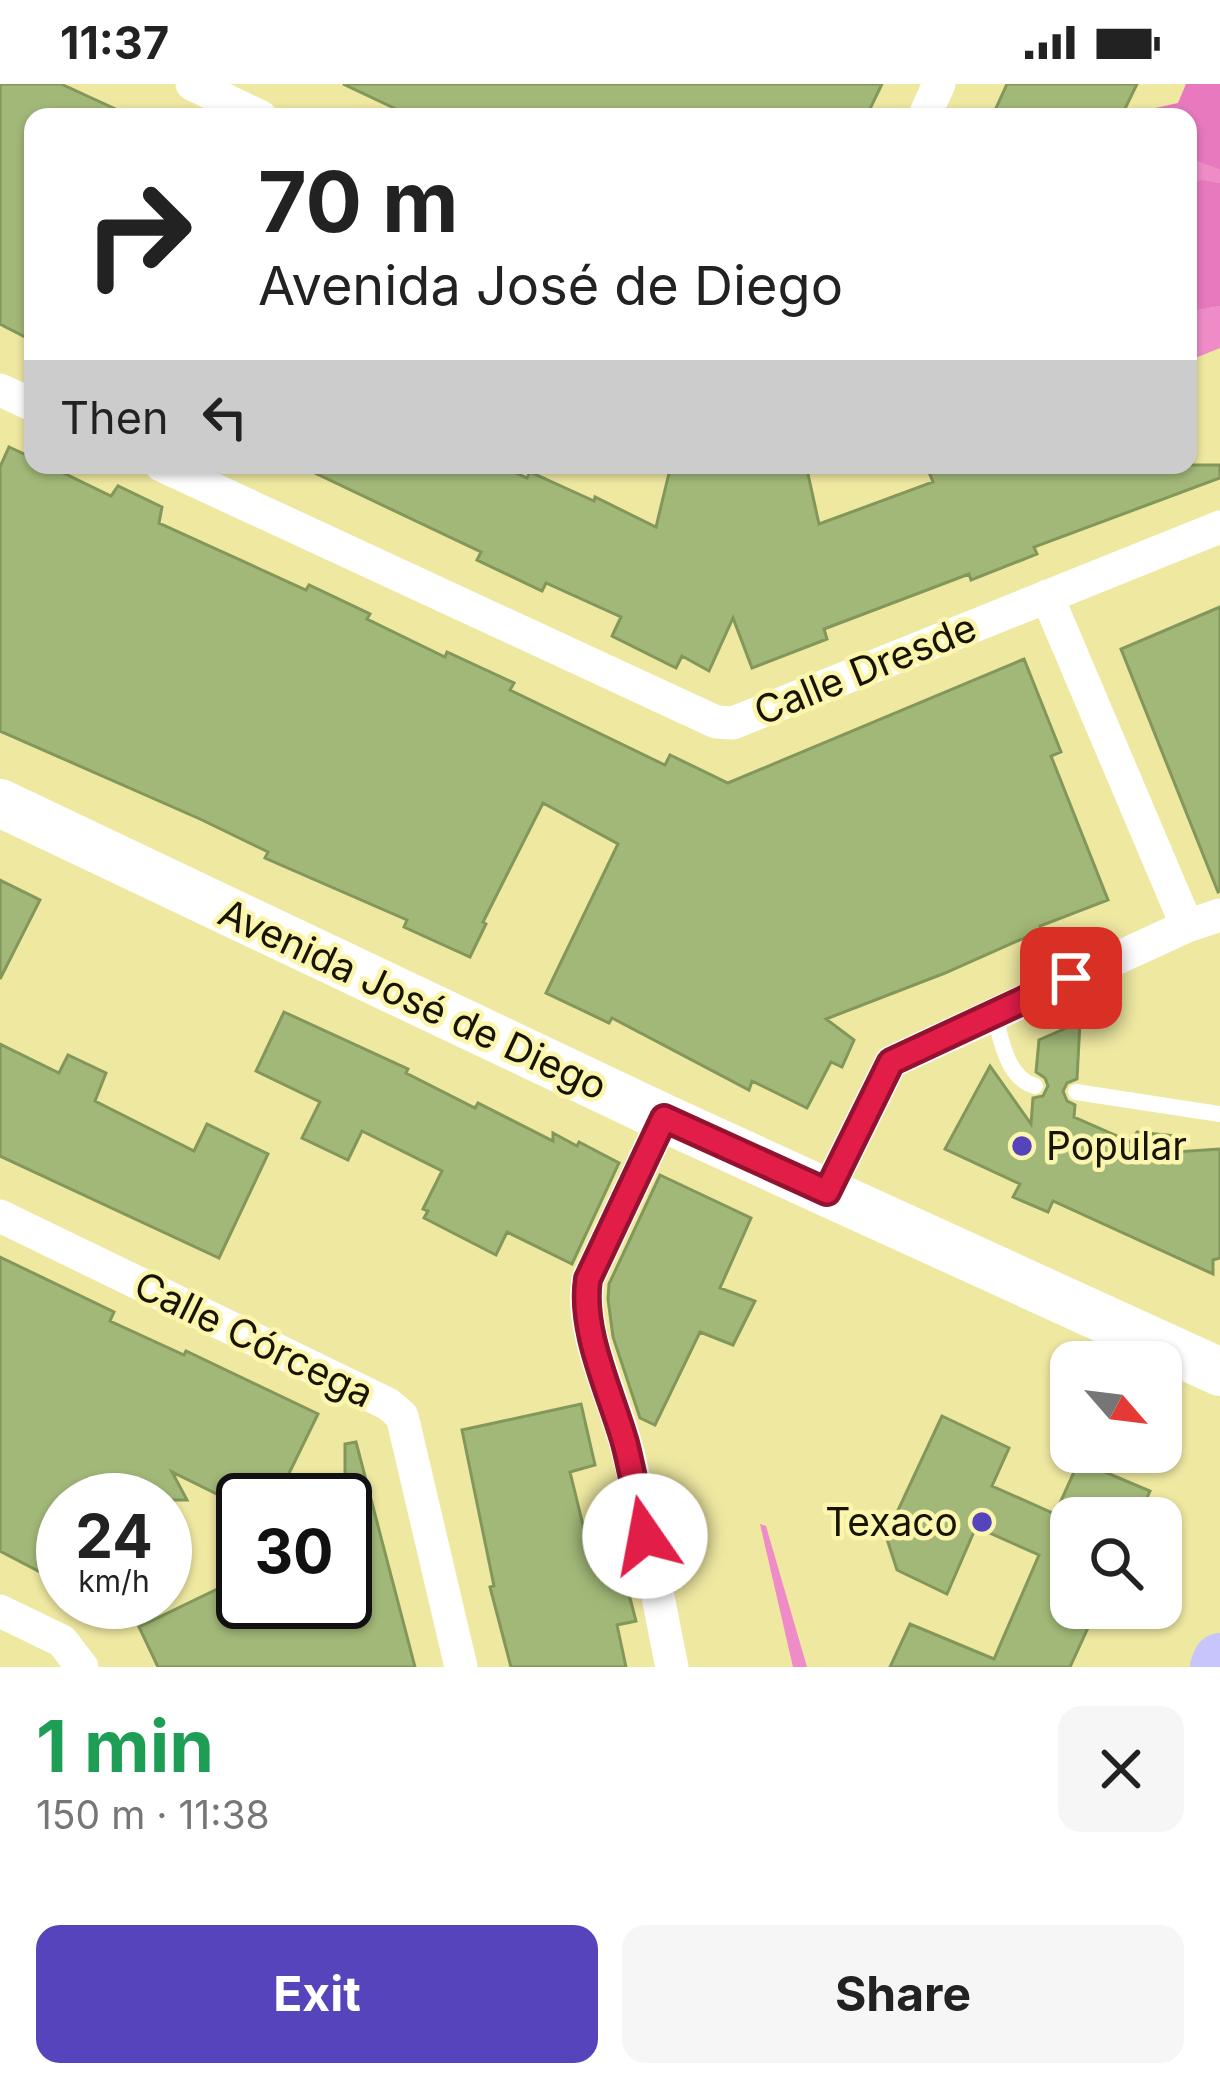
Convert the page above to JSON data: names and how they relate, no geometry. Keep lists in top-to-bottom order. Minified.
{"streets":{"main road":["Avenida José de Diego"],"street":["Calle Dresde","Calle Córcega"]},"places":["Popular","Texaco"],"north":"bottom right","page":{"status":"11:37","turn":["70 m","Avenida José de Diego"],"then":"Then","speed":"24 km/h","limit":"30","heading":["1 min","150 m · 11:38"],"buttons":["Exit","Share"]}}
